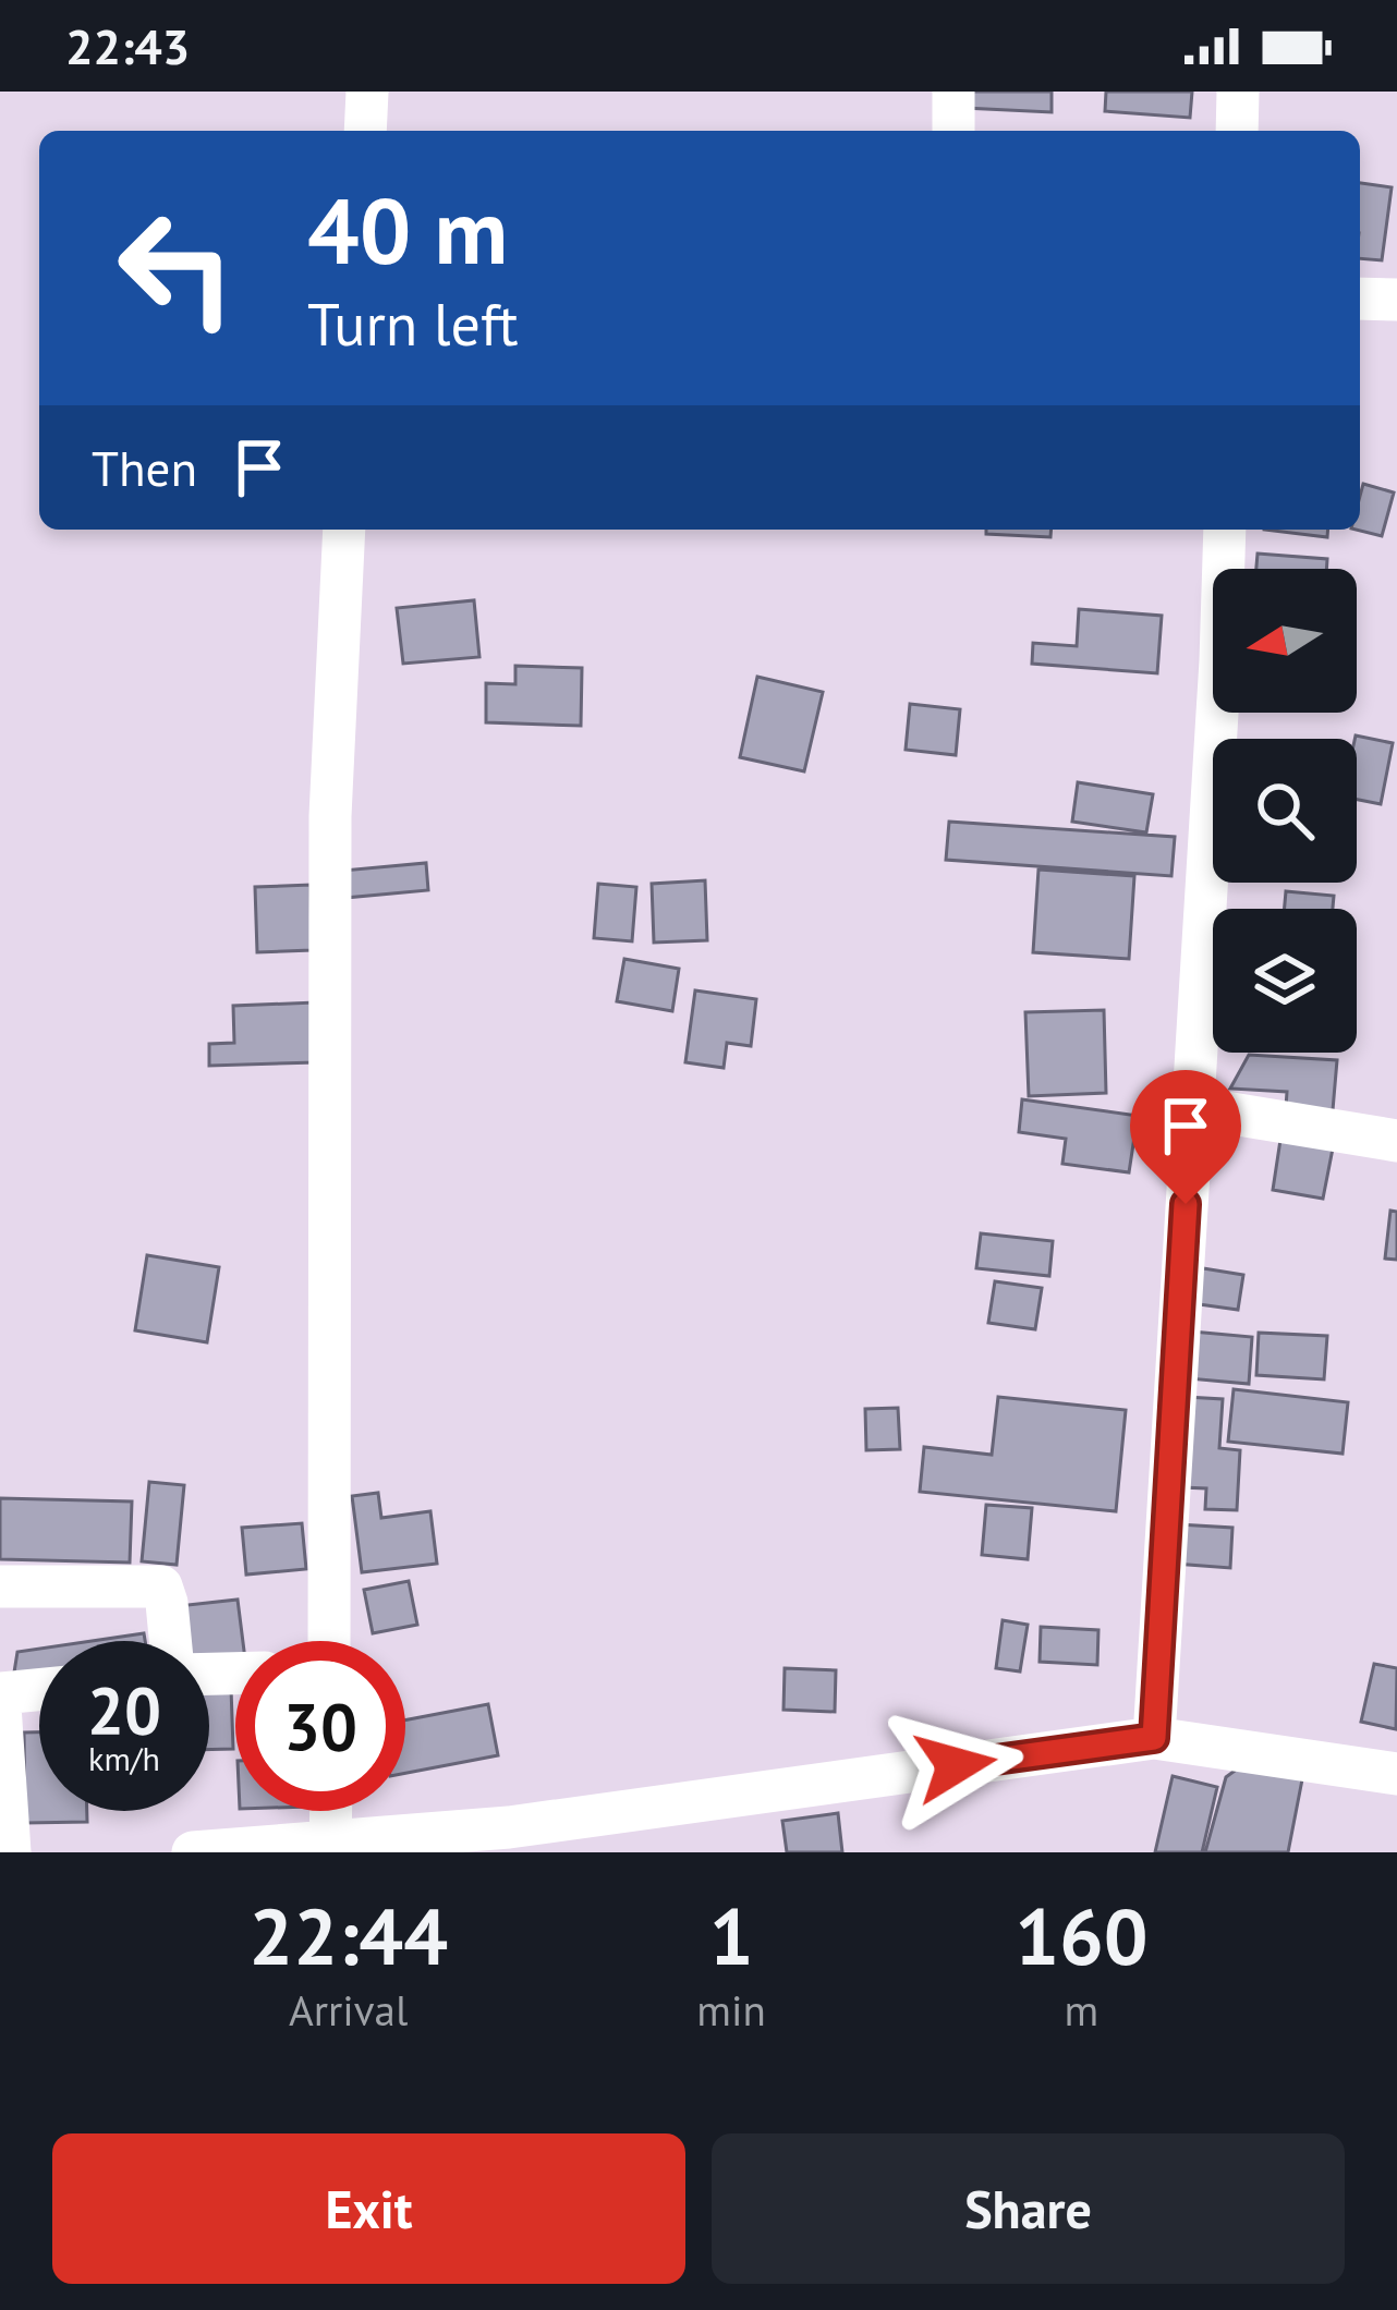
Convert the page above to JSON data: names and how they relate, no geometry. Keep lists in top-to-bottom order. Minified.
{"north":"left","page":{"status":"22:43","turn":["40 m","Turn left"],"then":"Then","speed":"20 km/h","limit":"30","eta":["22:44","Arrival","1","min","160","m"],"buttons":["Exit","Share"]}}
